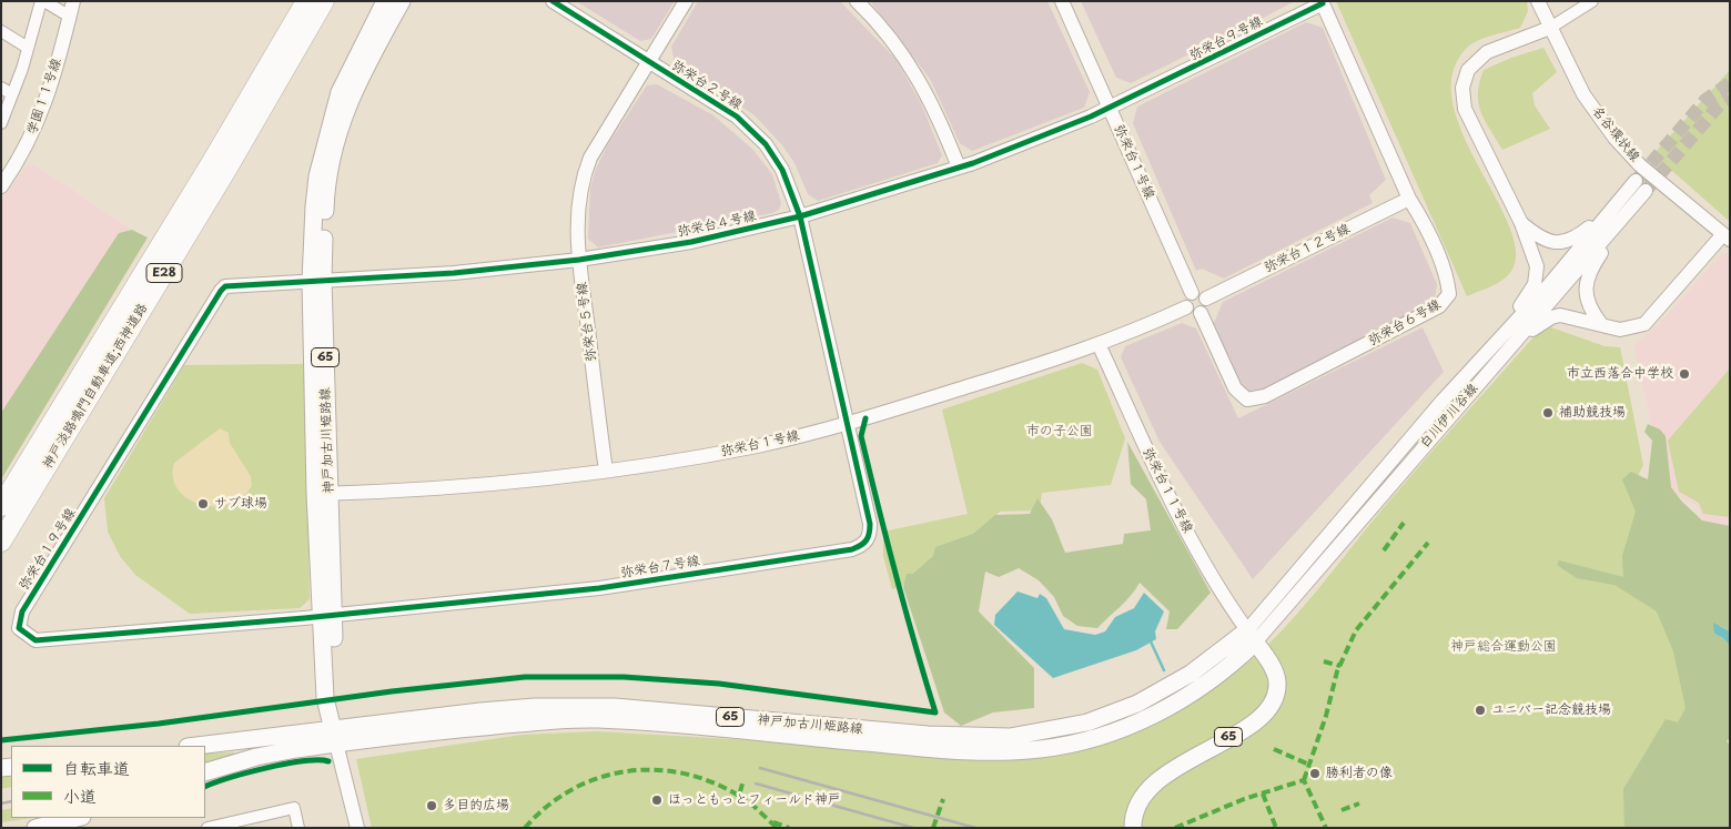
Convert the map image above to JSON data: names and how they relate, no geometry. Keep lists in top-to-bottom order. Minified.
{"streets":{"highway":["E28","神戸淡路鳴門自動車道;西神道路"],"main road":["65","神戸加古川姫路線"],"street":["弥栄台９号線","弥栄台２号線","学園１１号線","名谷環状線","弥栄台１号線","弥栄台４号線","弥栄台１２号線","弥栄台５号線","弥栄台６号線","白川伊川谷線","弥栄台１１号線","弥栄台１９号線","弥栄台７号線"]},"crossings":[["弥栄台９号線","弥栄台１号線"],["弥栄台９号線","弥栄台４号線"],["弥栄台９号線","弥栄台６号線"],["弥栄台２号線","弥栄台１号線"],["弥栄台２号線","弥栄台４号線"],["弥栄台２号線","弥栄台５号線"],["弥栄台２号線","弥栄台７号線"],["弥栄台１号線","弥栄台４号線"],["弥栄台１号線","弥栄台１２号線"],["弥栄台１号線","弥栄台５号線"],["弥栄台１号線","弥栄台６号線"],["弥栄台１号線","神戸加古川姫路線"],["弥栄台１号線","弥栄台１１号線"],["弥栄台１号線","弥栄台７号線"],["弥栄台４号線","弥栄台５号線"],["弥栄台４号線","神戸加古川姫路線"],["弥栄台４号線","弥栄台１９号線"],["弥栄台１２号線","弥栄台６号線"],["65","白川伊川谷線"],["65","神戸加古川姫路線"],["65","弥栄台１１号線"],["白川伊川谷線","神戸加古川姫路線"],["白川伊川谷線","弥栄台１１号線"],["神戸加古川姫路線","弥栄台１１号線"],["神戸加古川姫路線","弥栄台１９号線"],["神戸加古川姫路線","弥栄台７号線"],["弥栄台１９号線","弥栄台７号線"]],"parks":["市の子公園","神戸総合運動公園"],"places":["市立西落合中学校","補助競技場","サブ球場","ユニバー記念競技場","勝利者の像","ほっともっとフィールド神戸","多目的広場"],"legend":["自転車道","小道"]}
